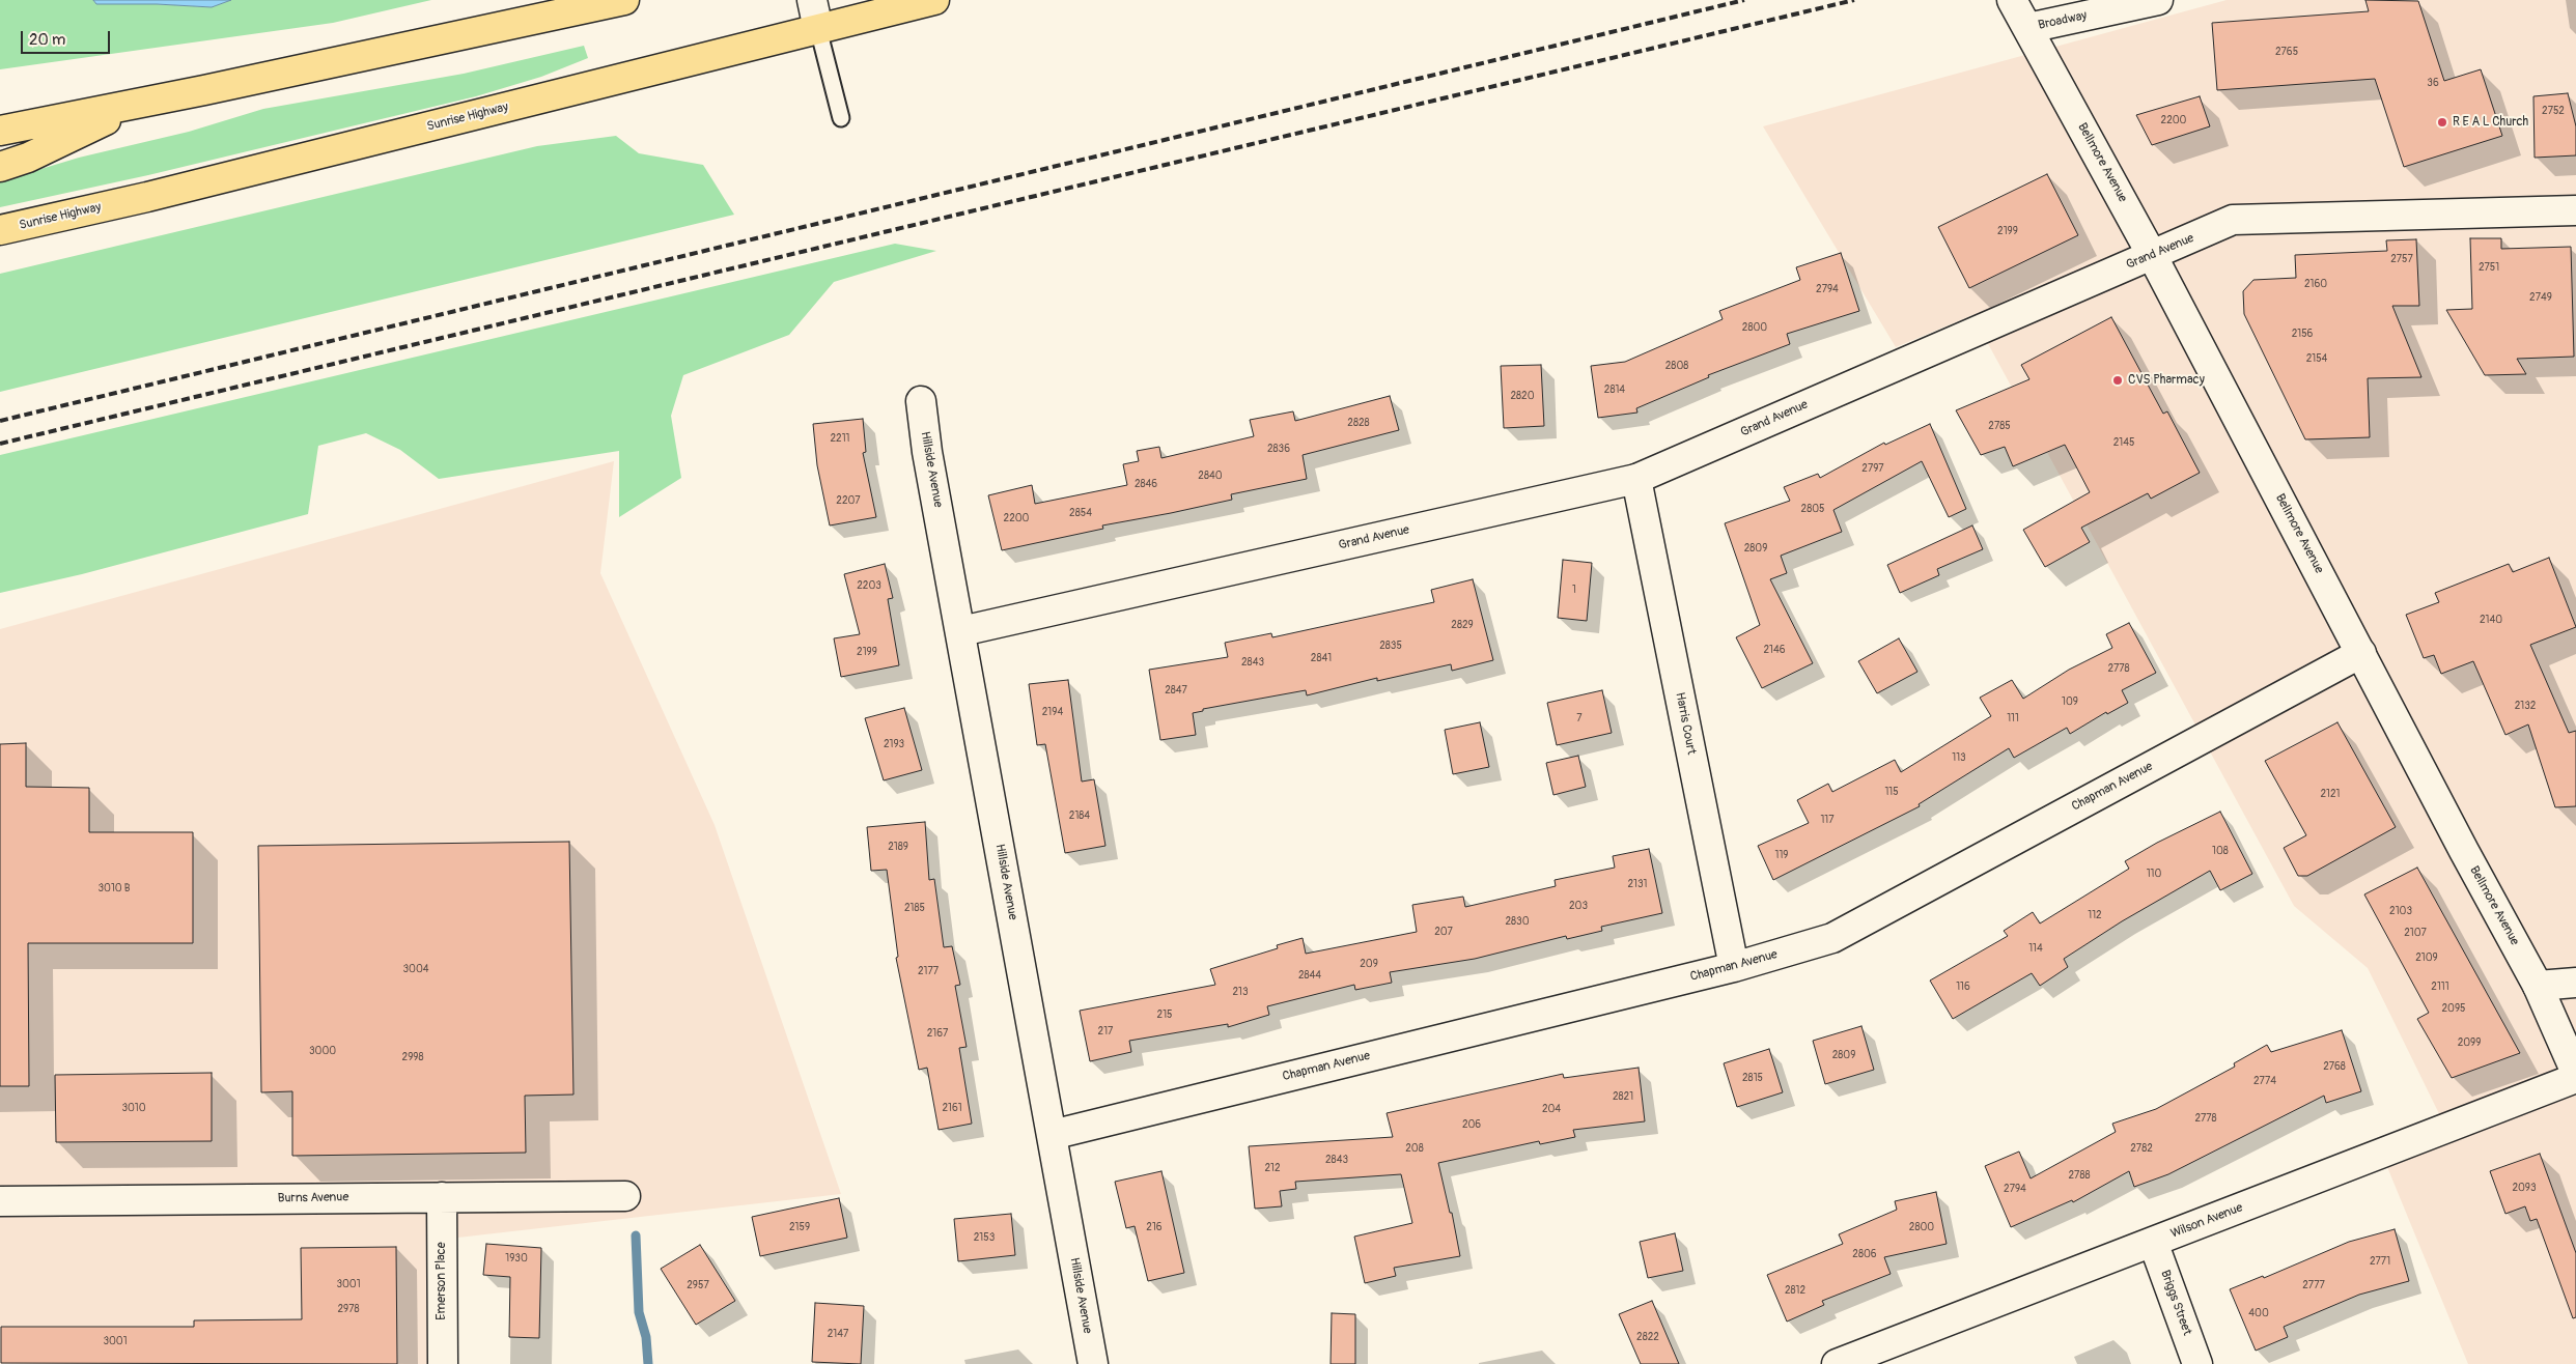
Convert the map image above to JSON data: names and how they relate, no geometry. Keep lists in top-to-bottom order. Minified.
{"streets":{"highway":["Sunrise Highway"],"street":["Broadway","Bellmore Avenue","Grand Avenue","Hillside Avenue","Harris Court","Chapman Avenue","Burns Avenue","Wilson Avenue","Emerson Place","Briggs Street"]},"crossings":[["Broadway","Bellmore Avenue"],["Bellmore Avenue","Grand Avenue"],["Bellmore Avenue","Chapman Avenue"],["Grand Avenue","Hillside Avenue"],["Grand Avenue","Harris Court"],["Hillside Avenue","Chapman Avenue"],["Harris Court","Chapman Avenue"],["Burns Avenue","Emerson Place"],["Wilson Avenue","Briggs Street"]],"places":["R E A L Church","CVS Pharmacy"],"house_numbers":["2765","36","2752","2200","2199","2757","2751","2160","2794","2749","2800","2156","2154","2808","2814","2820","2828","2785","2211","2145","2836","2797","2840","2846","2207","2805","2854","2200","2809","2203","1","2140","2829","2835","2146","2199","2841","2843","2778","2847","109","2132","2194","7","111","2193","113","115","2121","2184","117","2189","108","119","110","2131","3010 B","203","2185","2103","112","2830","207","2107","114","2109","209","3004","2177","2844","116","2111","213","2095","215","217","2167","2099","3000","2809","2998","2768","2815","2774","2821","3010","2161","204","2778","206","208","2782","2843","212","2788","2093","2794","2159","216","2800","2153","2806","1930","2771","3001","2957","2777","2812","2978","400","2147","2822","3001"],"scale_bar":"20 m"}
